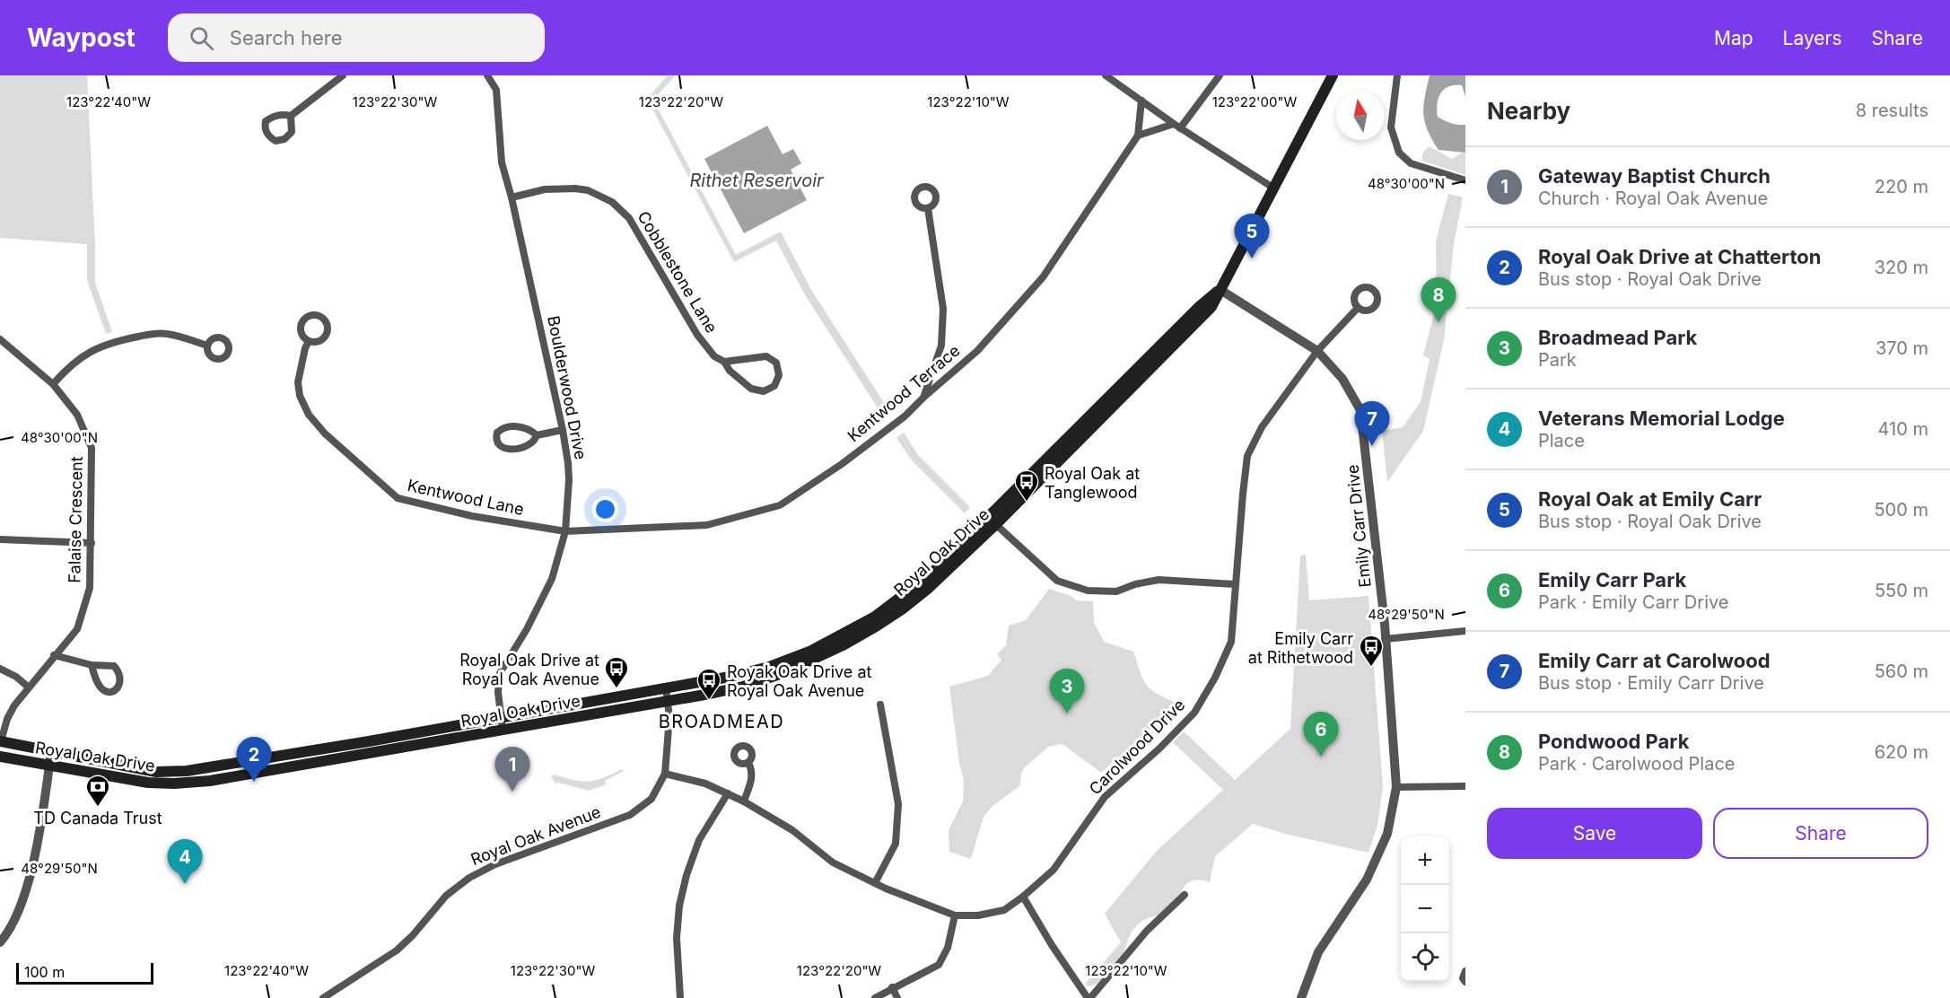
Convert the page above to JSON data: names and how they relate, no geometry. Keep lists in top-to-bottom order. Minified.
{"streets":{"main road":["Royal Oak Drive"],"street":["Cobblestone Lane","Boulderwood Drive","Kentwood Terrace","Kentwood Lane","Falaise Crescent","Emily Carr Drive","Carolwood Drive","Royal Oak Avenue"]},"crossings":[["Cobblestone Lane","Boulderwood Drive"],["Boulderwood Drive","Kentwood Terrace"],["Boulderwood Drive","Kentwood Lane"],["Boulderwood Drive","Royal Oak Drive"],["Kentwood Terrace","Kentwood Lane"],["Falaise Crescent","Royal Oak Drive"],["Emily Carr Drive","Royal Oak Drive"],["Emily Carr Drive","Carolwood Drive"],["Royal Oak Drive","Royal Oak Avenue"],["Carolwood Drive","Royal Oak Avenue"]],"districts":["BROADMEAD"],"water":["Rithet Reservoir"],"places":{"bus stop":["Royal Oak at Tanglewood","Emily Carr at Rithetwood","Royal Oak Drive at Royal Oak Avenue","Royak Oak Drive at Royal Oak Avenue"],"bank":["TD Canada Trust"]},"scale_bar":"100 m","north":"top","page":{"header":"Waypost","search":"Search here","nav":["Map","Layers","Share"],"heading":["Nearby","8 results"],"list":[{"mark":"1","name":"Gateway Baptist Church","note":"Church · Royal Oak Avenue","value":"220 m"},{"mark":"2","name":"Royal Oak Drive at Chatterton","note":"Bus stop · Royal Oak Drive","value":"320 m"},{"mark":"3","name":"Broadmead Park","note":"Park","value":"370 m"},{"mark":"4","name":"Veterans Memorial Lodge","note":"Place","value":"410 m"},{"mark":"5","name":"Royal Oak at Emily Carr","note":"Bus stop · Royal Oak Drive","value":"500 m"},{"mark":"6","name":"Emily Carr Park","note":"Park · Emily Carr Drive","value":"550 m"},{"mark":"7","name":"Emily Carr at Carolwood","note":"Bus stop · Emily Carr Drive","value":"560 m"},{"mark":"8","name":"Pondwood Park","note":"Park · Carolwood Place","value":"620 m"}],"pins":["5","8","7","3","6","2","1","4"],"buttons":["Save","Share"],"map_buttons":["+","−"],"scale":"100 m"},"coordinates":["123°22'40\"W","123°22'30\"W","123°22'20\"W","123°22'10\"W","123°22'00\"W","48°30'00\"N","48°29'50\"N"]}
